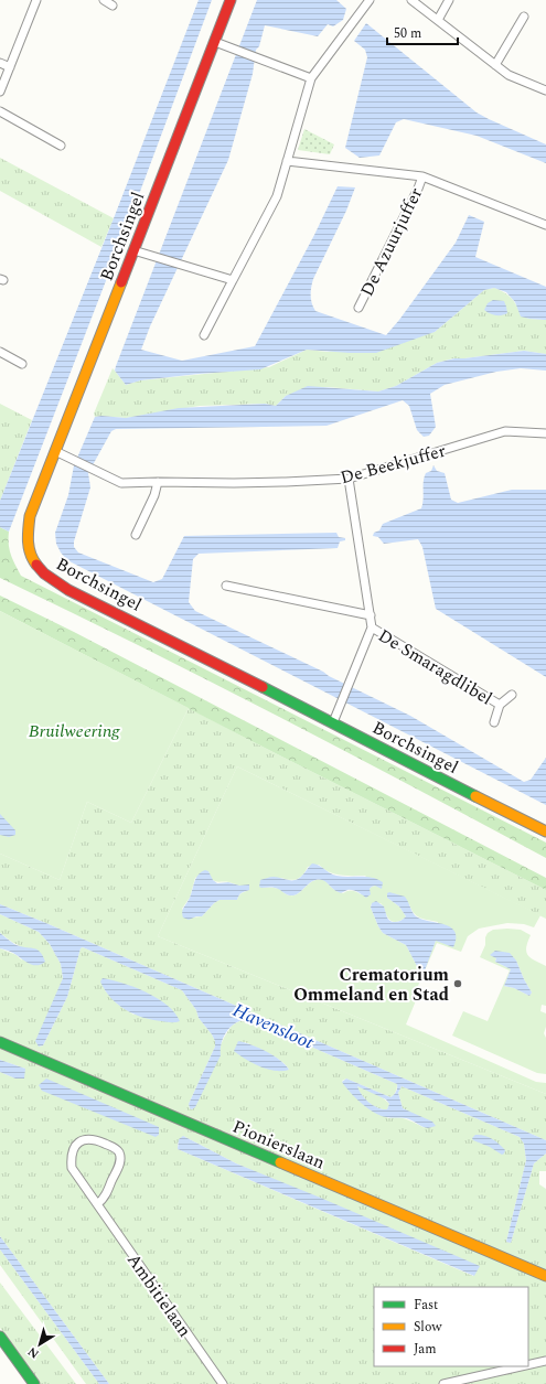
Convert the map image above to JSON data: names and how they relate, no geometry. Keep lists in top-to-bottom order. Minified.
{"streets":{"main road":["Borchsingel","Pionierslaan"],"street":["De Azuurjuffer","De Beekjuffer","De Smaragdlibel","Ambitielaan"]},"crossings":[["Borchsingel","De Beekjuffer"],["Borchsingel","De Smaragdlibel"],["De Beekjuffer","De Smaragdlibel"]],"water":["Havensloot"],"parks":["Bruilweering"],"places":["Crematorium Ommeland en Stad"],"legend":["Fast","Slow","Jam"],"scale_bar":"50 m","north":"bottom left"}
